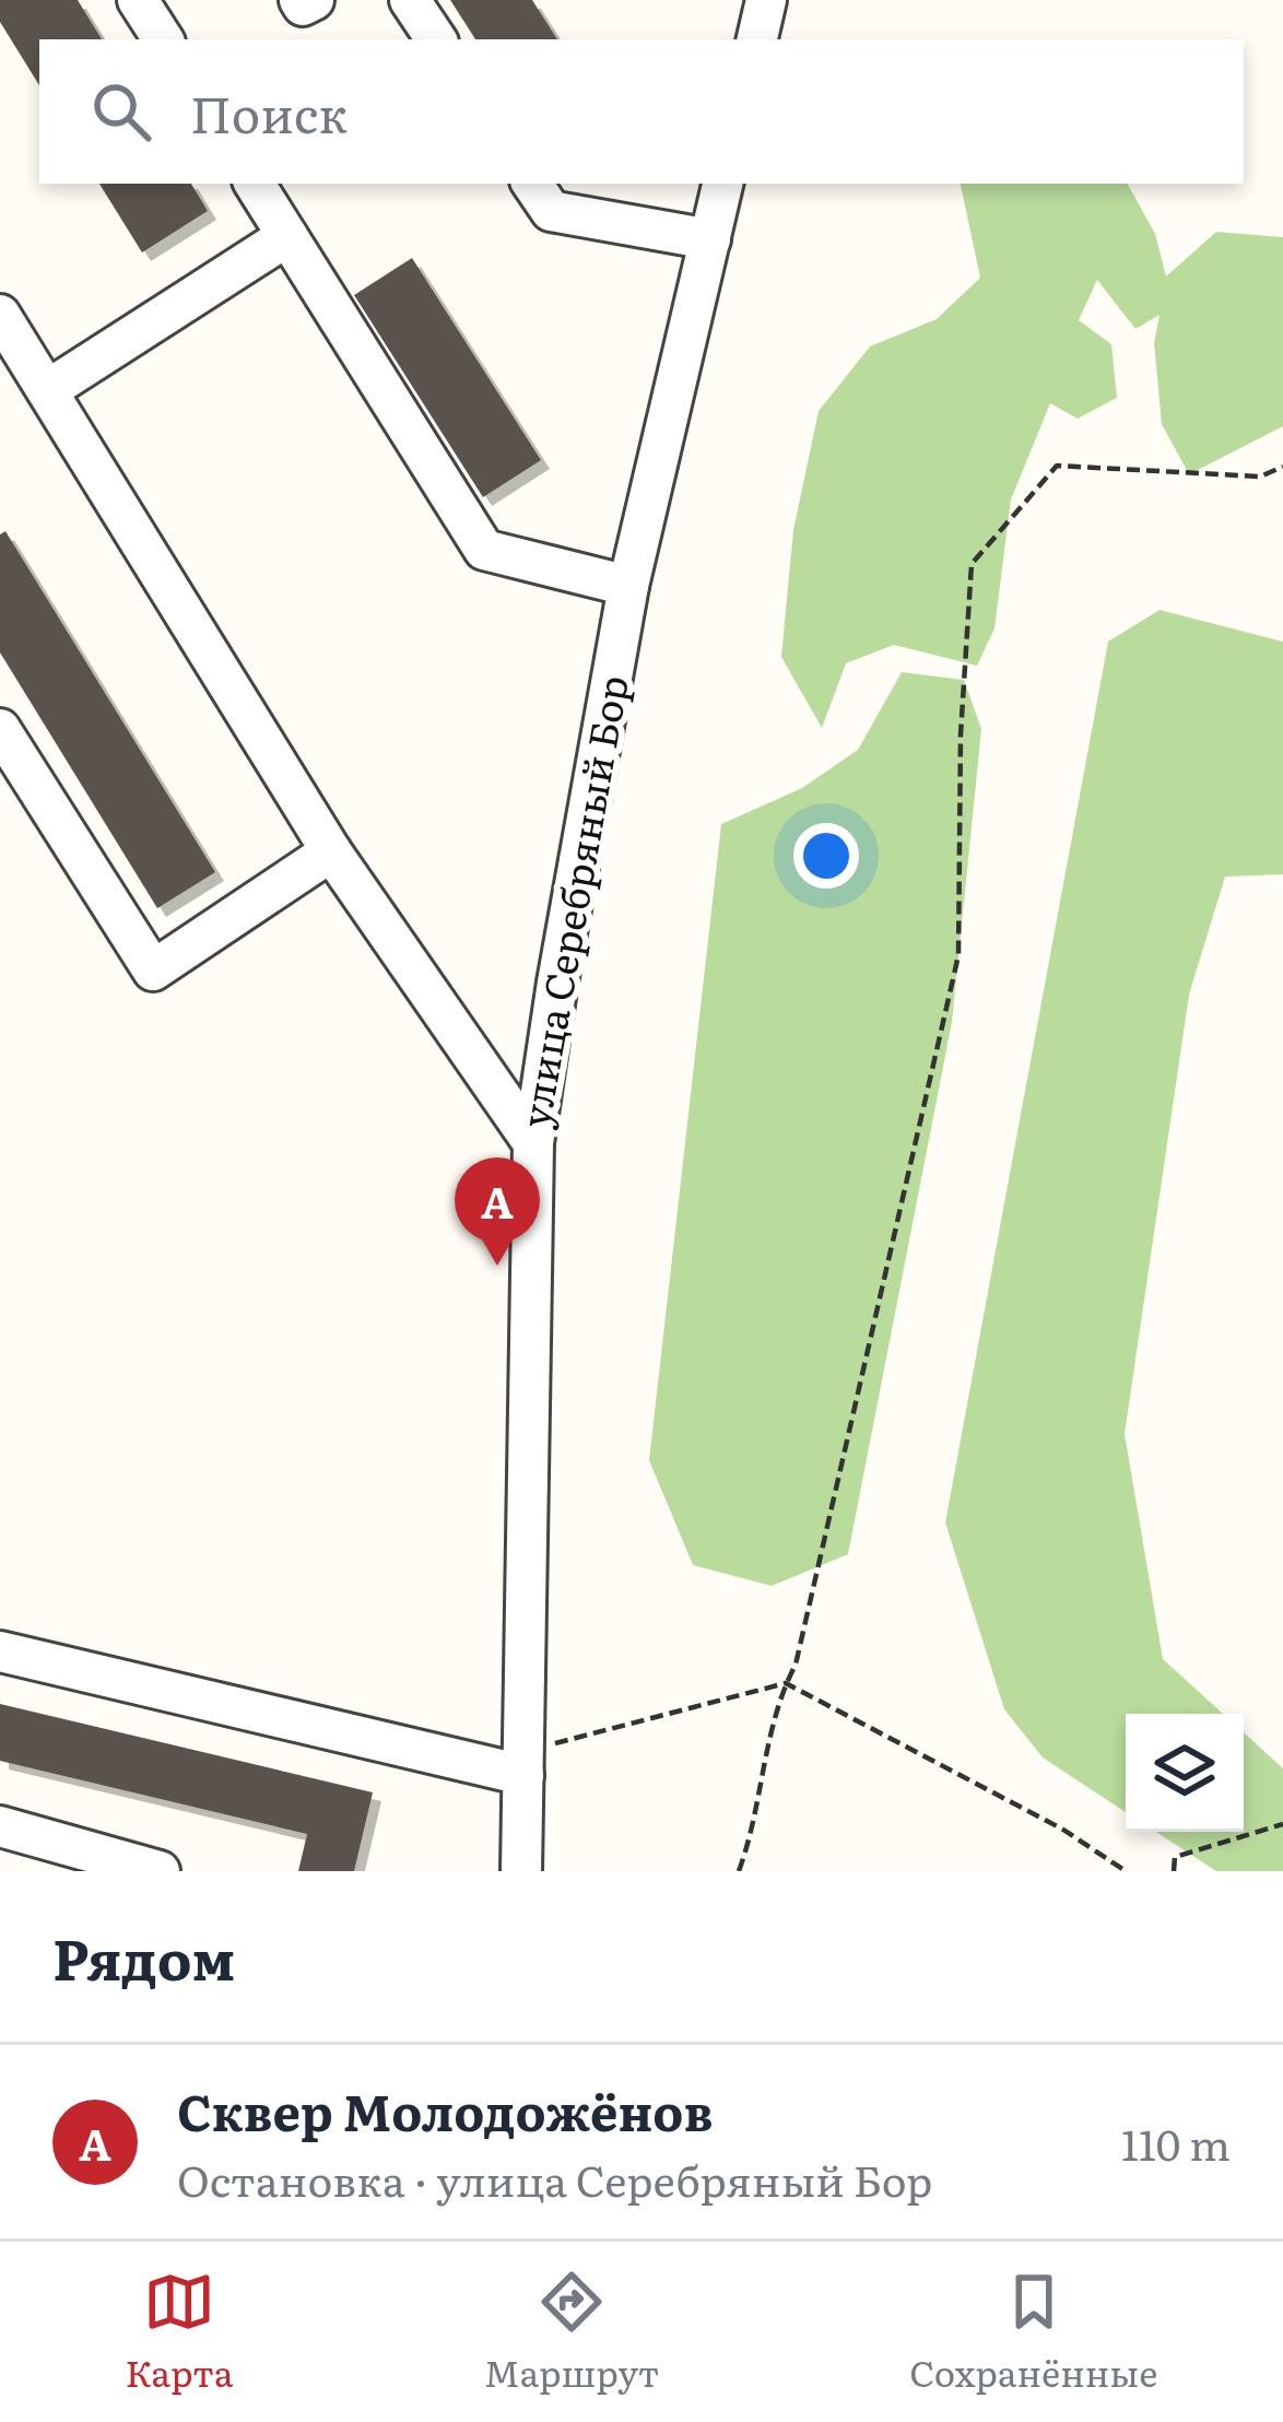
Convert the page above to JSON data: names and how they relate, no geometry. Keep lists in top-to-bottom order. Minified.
{"streets":{"street":["улица Серебряный Бор"]},"page":{"search":"Поиск","pins":"A","heading":"Рядом","list":[{"mark":"A","name":"Сквер Молодожёнов","note":"Остановка · улица Серебряный Бор","value":"110 m"}],"nav":["Карта","Маршрут","Сохранённые"]}}
